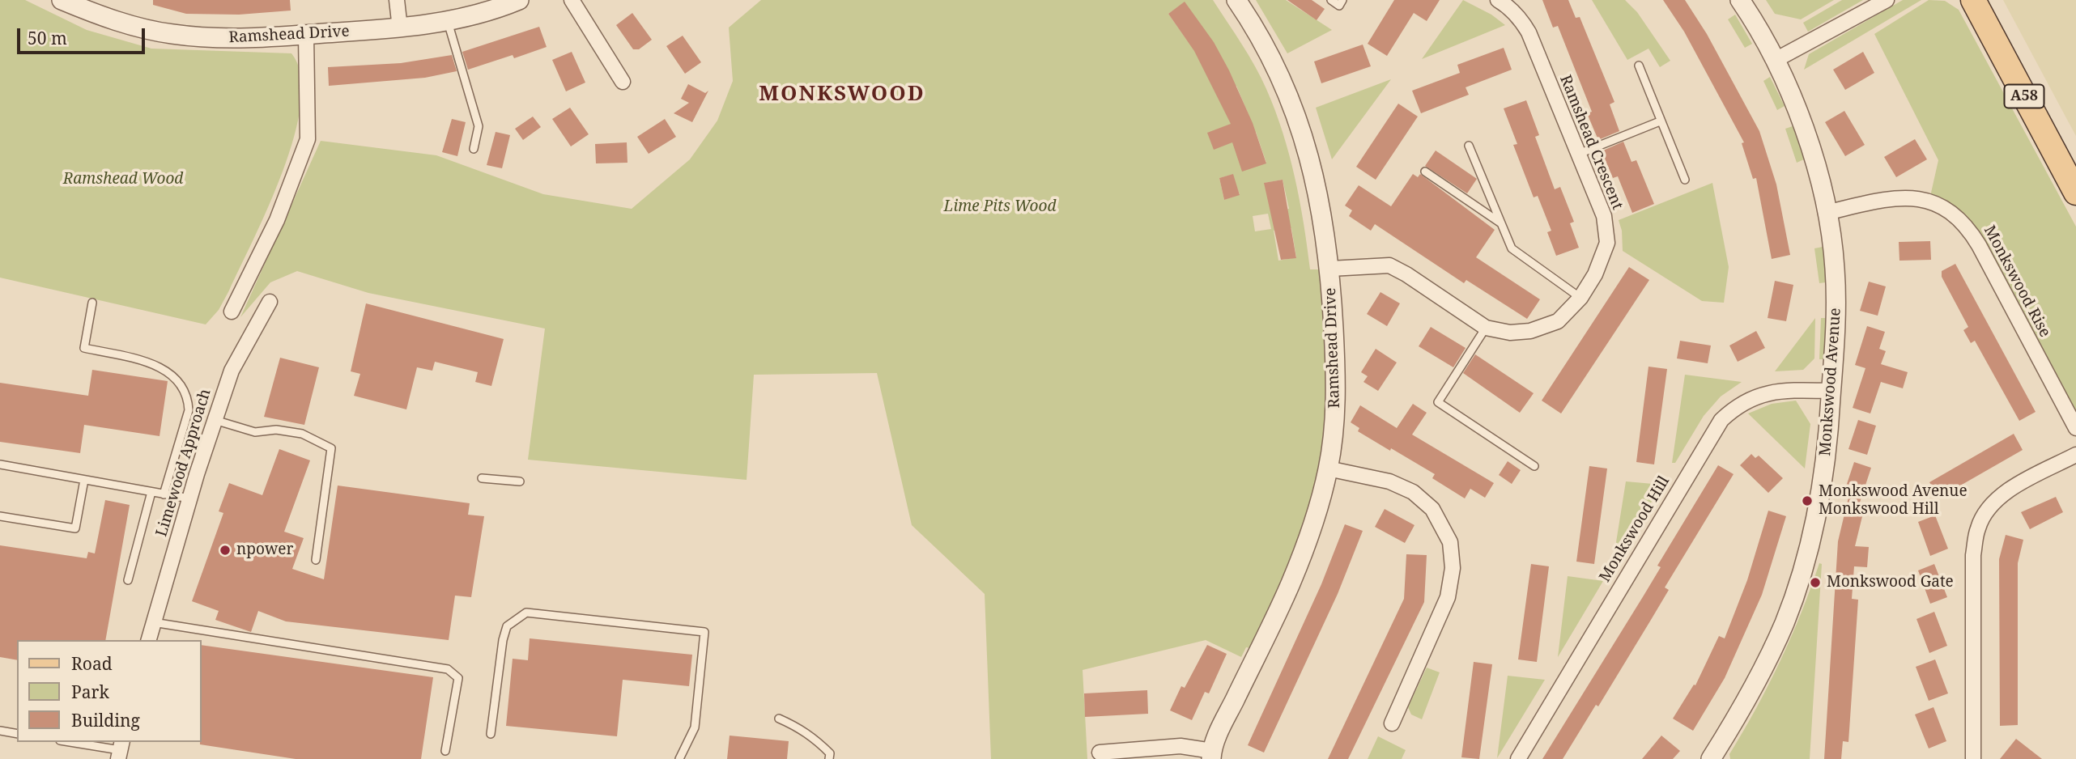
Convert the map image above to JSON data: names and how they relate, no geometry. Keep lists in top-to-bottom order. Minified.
{"streets":{"main road":["A58"],"street":["Ramshead Drive","Ramshead Crescent","Monkswood Rise","Monkswood Avenue","Limewood Approach","Monkswood Hill"]},"crossings":[["Ramshead Drive","Ramshead Crescent"],["Monkswood Rise","Monkswood Avenue"],["Monkswood Avenue","Monkswood Hill"]],"districts":["MONKSWOOD"],"parks":["Ramshead Wood","Lime Pits Wood"],"places":["Monkswood Avenue Monkswood Hill","npower","Monkswood Gate"],"legend":["Road","Park","Building"],"scale_bar":"50 m"}
